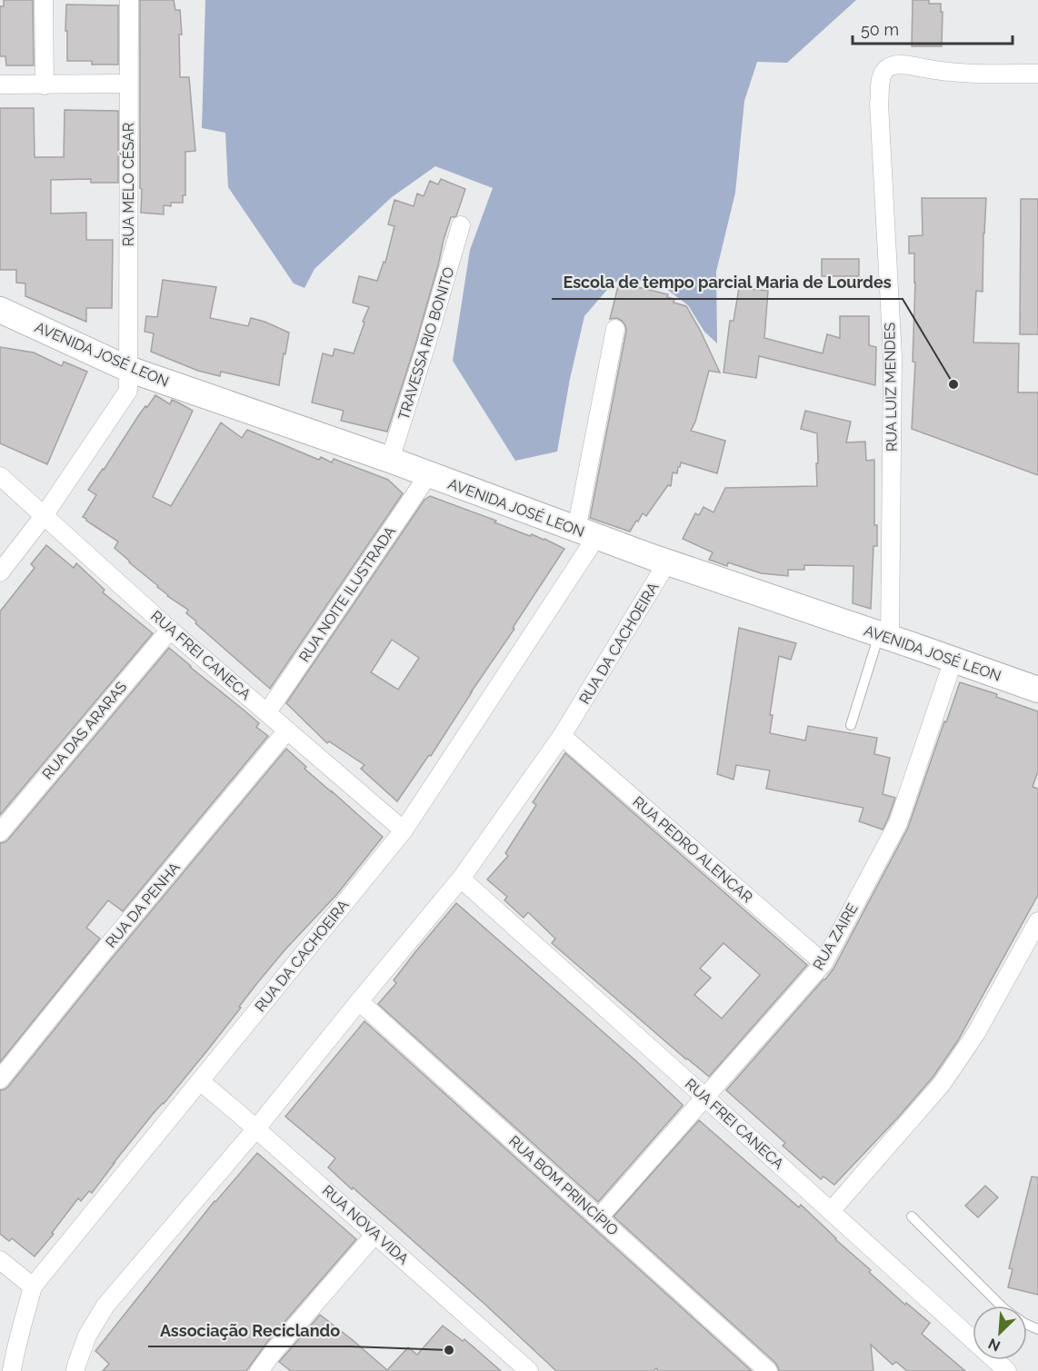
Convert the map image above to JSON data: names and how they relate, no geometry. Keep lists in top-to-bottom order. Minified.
{"streets":{"main road":["AVENIDA JOSÉ LEON"],"street":["RUA MELO CÉSAR","TRAVESSA RIO BONITO","RUA LUIZ MENDES","RUA NOITE ILUSTRADA","RUA DA CACHOEIRA","RUA FREI CANECA","RUA DAS ARARAS","RUA PEDRO ALENCAR","RUA DA PENHA","RUA ZAIRE","RUA BOM PRINCÍPIO","RUA NOVA VIDA"]},"crossings":[["RUA MELO CÉSAR","AVENIDA JOSÉ LEON"],["RUA MELO CÉSAR","RUA FREI CANECA"],["TRAVESSA RIO BONITO","AVENIDA JOSÉ LEON"],["AVENIDA JOSÉ LEON","RUA LUIZ MENDES"],["AVENIDA JOSÉ LEON","RUA NOITE ILUSTRADA"],["AVENIDA JOSÉ LEON","RUA DA CACHOEIRA"],["AVENIDA JOSÉ LEON","RUA ZAIRE"],["RUA NOITE ILUSTRADA","RUA FREI CANECA"],["RUA DA CACHOEIRA","RUA FREI CANECA"],["RUA DA CACHOEIRA","RUA PEDRO ALENCAR"],["RUA DA CACHOEIRA","RUA BOM PRINCÍPIO"],["RUA DA CACHOEIRA","RUA NOVA VIDA"],["RUA FREI CANECA","RUA DAS ARARAS"],["RUA FREI CANECA","RUA DA PENHA"],["RUA FREI CANECA","RUA ZAIRE"],["RUA PEDRO ALENCAR","RUA ZAIRE"],["RUA ZAIRE","RUA BOM PRINCÍPIO"]],"places":["Escola de tempo parcial Maria de Lourdes","Associação Reciclando"],"scale_bar":"50 m","north":"bottom left"}
